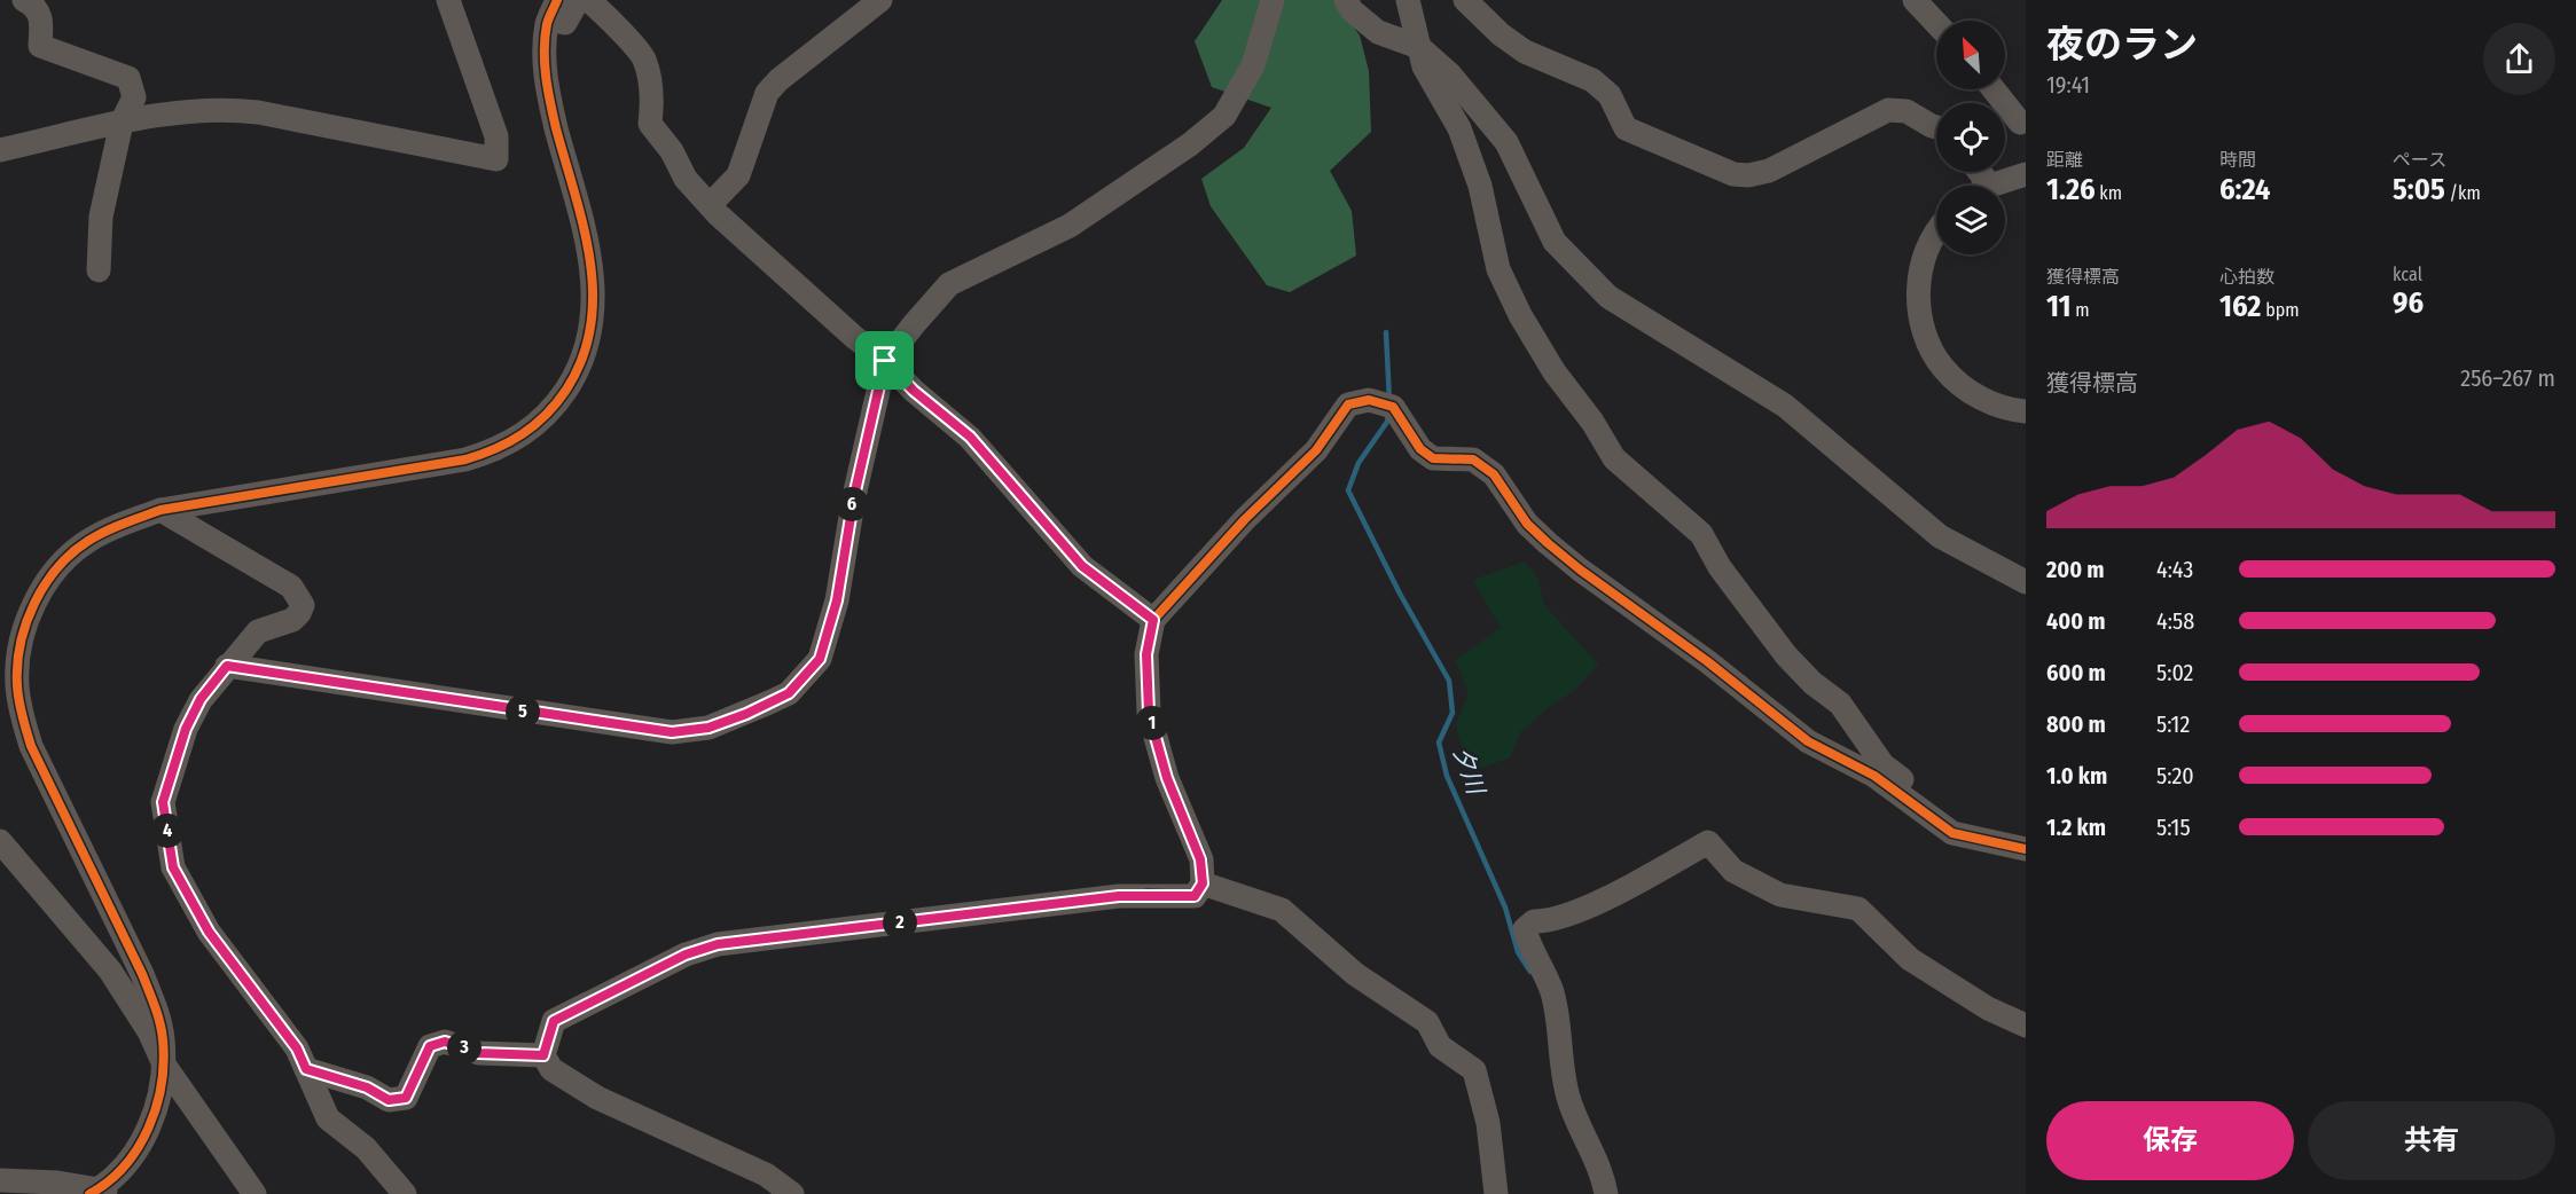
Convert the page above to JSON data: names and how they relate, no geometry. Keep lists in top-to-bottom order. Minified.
{"water":["夕川"],"north":"top left","page":{"heading":["夜のラン","19:41"],"stats":[["距離","1.26 km"],["時間","6:24"],["ペース","5:05 /km"],["獲得標高","11 m"],["心拍数","162 bpm"],["kcal","96"]],"chart":["獲得標高","256–267 m"],"pins":["6","5","1","4","2","3"],"list":[{"name":"200 m","note":"4:43"},{"name":"400 m","note":"4:58"},{"name":"600 m","note":"5:02"},{"name":"800 m","note":"5:12"},{"name":"1.0 km","note":"5:20"},{"name":"1.2 km","note":"5:15"}],"buttons":["保存","共有"]}}
